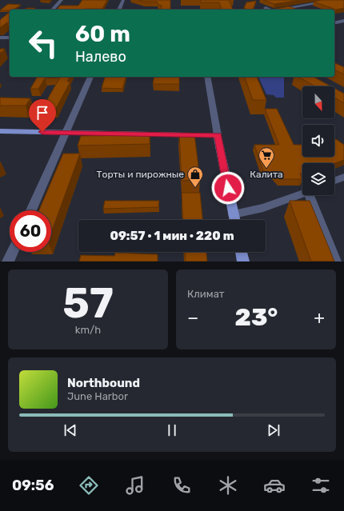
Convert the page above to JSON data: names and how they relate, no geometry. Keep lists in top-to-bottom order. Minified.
{"places":{"supermarket":["Калита"],"shop":["Торты и пирожные"]},"north":"bottom","page":{"turn":["60 m","Налево"],"limit":"60","trip":"09:57 · 1 мин · 220 m","tile":[["57","km/h"],"Климат"],"heat":["−","23°","+"],"song":["Northbound","June Harbor"],"tabs":"09:56"}}
